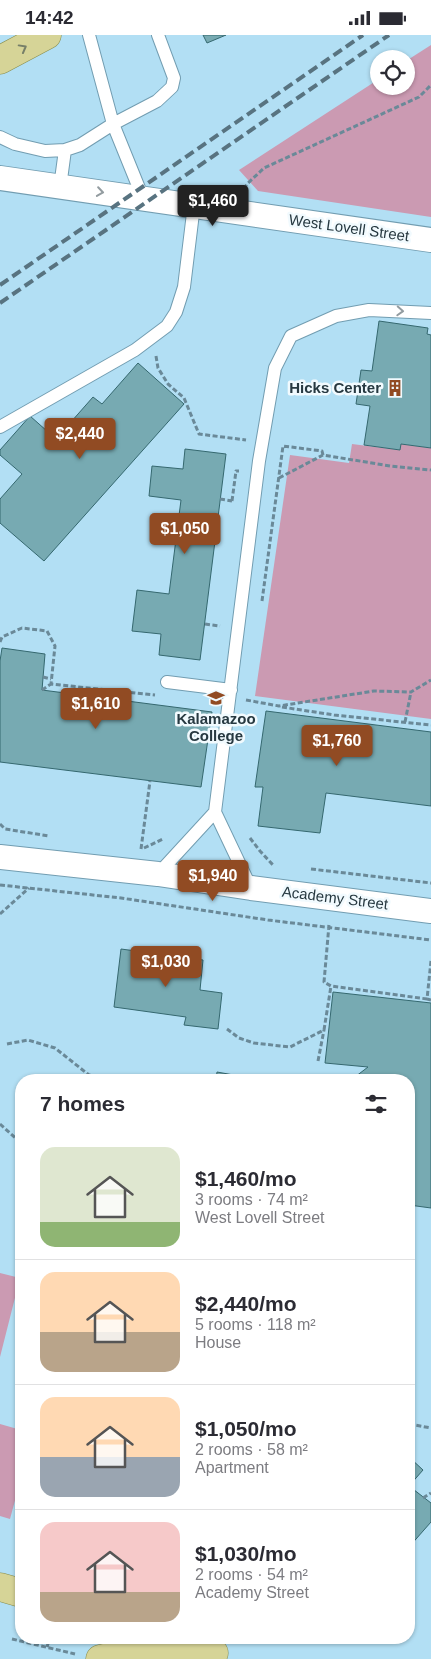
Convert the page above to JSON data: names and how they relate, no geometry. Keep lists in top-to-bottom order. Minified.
{"streets":{"street":["West Lovell Street","Academy Street"]},"places":{"building":["Hicks Center"],"school or university":["Kalamazoo College"]},"page":{"status":"14:42","price":["$1,460","$2,440","$1,050","$1,610","$1,760","$1,940","$1,030"],"heading":"7 homes","list":[{"name":"$1,460/mo","note":"3 rooms · 74 m² · West Lovell Street"},{"name":"$2,440/mo","note":"5 rooms · 118 m² · House"},{"name":"$1,050/mo","note":"2 rooms · 58 m² · Apartment"},{"name":"$1,030/mo","note":"2 rooms · 54 m² · Academy Street"}]}}
